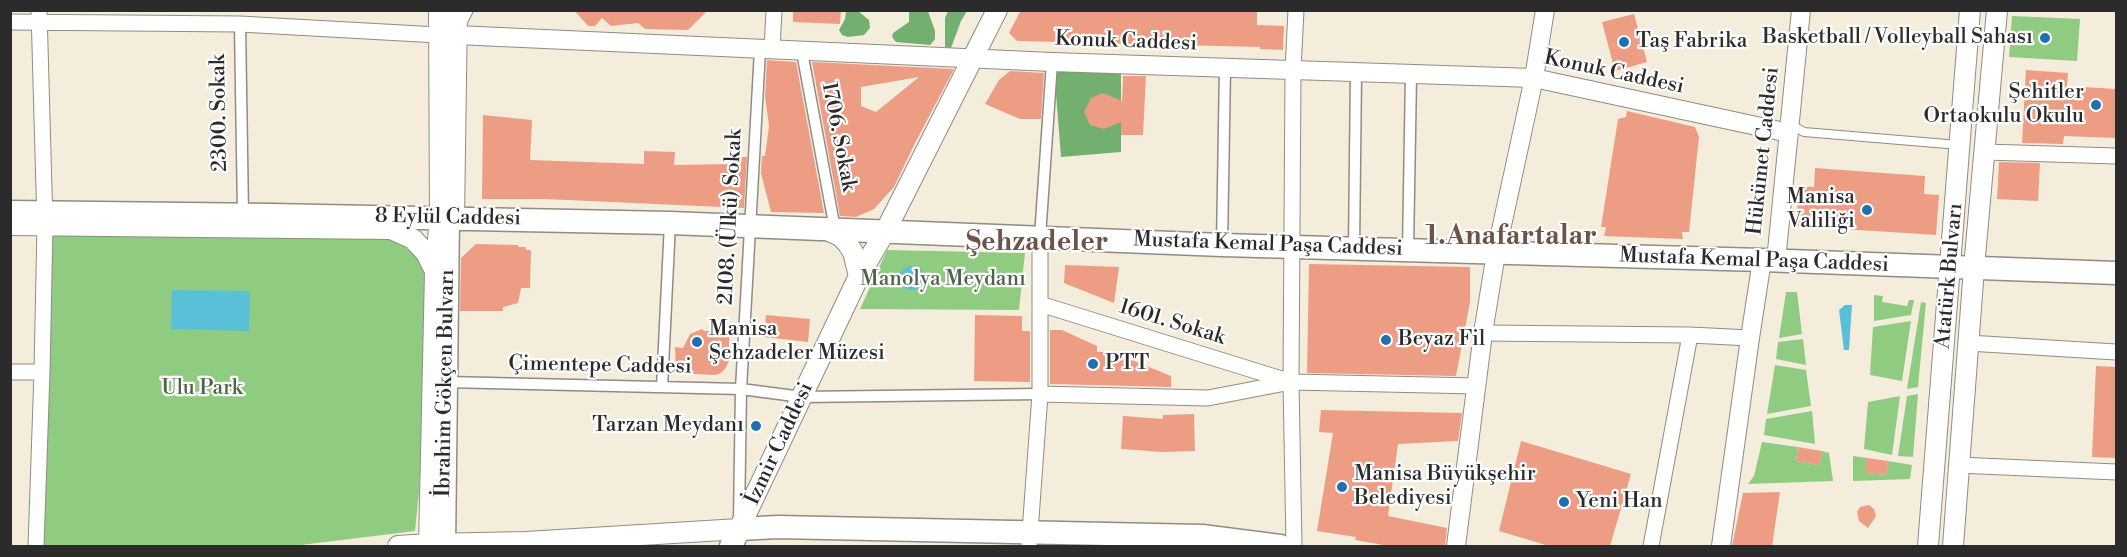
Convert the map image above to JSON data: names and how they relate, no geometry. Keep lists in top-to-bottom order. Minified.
{"streets":{"main road":["8 Eylül Caddesi","Mustafa Kemal Paşa Caddesi","Atatürk Bulvarı","İbrahim Gökçen Bulvarı","İzmir Caddesi"],"street":["Konuk Caddesi","2300. Sokak","1706. Sokak","Hükümet Caddesi","2108. (Ülkü) Sokak","1601. Sokak","Çimentepe Caddesi"]},"crossings":[["Konuk Caddesi","2300. Sokak"],["Konuk Caddesi","1706. Sokak"],["Konuk Caddesi","Hükümet Caddesi"],["Konuk Caddesi","2108. (Ülkü) Sokak"],["Konuk Caddesi","İbrahim Gökçen Bulvarı"],["Konuk Caddesi","İzmir Caddesi"],["2300. Sokak","8 Eylül Caddesi"],["1706. Sokak","8 Eylül Caddesi"],["Hükümet Caddesi","Mustafa Kemal Paşa Caddesi"],["2108. (Ülkü) Sokak","8 Eylül Caddesi"],["2108. (Ülkü) Sokak","Çimentepe Caddesi"],["2108. (Ülkü) Sokak","İzmir Caddesi"],["8 Eylül Caddesi","Mustafa Kemal Paşa Caddesi"],["8 Eylül Caddesi","İbrahim Gökçen Bulvarı"],["8 Eylül Caddesi","İzmir Caddesi"],["Mustafa Kemal Paşa Caddesi","Atatürk Bulvarı"],["Mustafa Kemal Paşa Caddesi","İzmir Caddesi"],["Çimentepe Caddesi","İbrahim Gökçen Bulvarı"],["Çimentepe Caddesi","İzmir Caddesi"]],"districts":["1.Anafartalar","Şehzadeler"],"parks":["Manolya Meydanı","Ulu Park"],"places":["Basketball / Volleyball Sahası","Taş Fabrika","Şehitler Ortaokulu Okulu","Manisa Valiliği","Beyaz Fil","Manisa Şehzadeler Müzesi","PTT","Tarzan Meydanı","Manisa Büyükşehir Belediyesi","Yeni Han"]}
